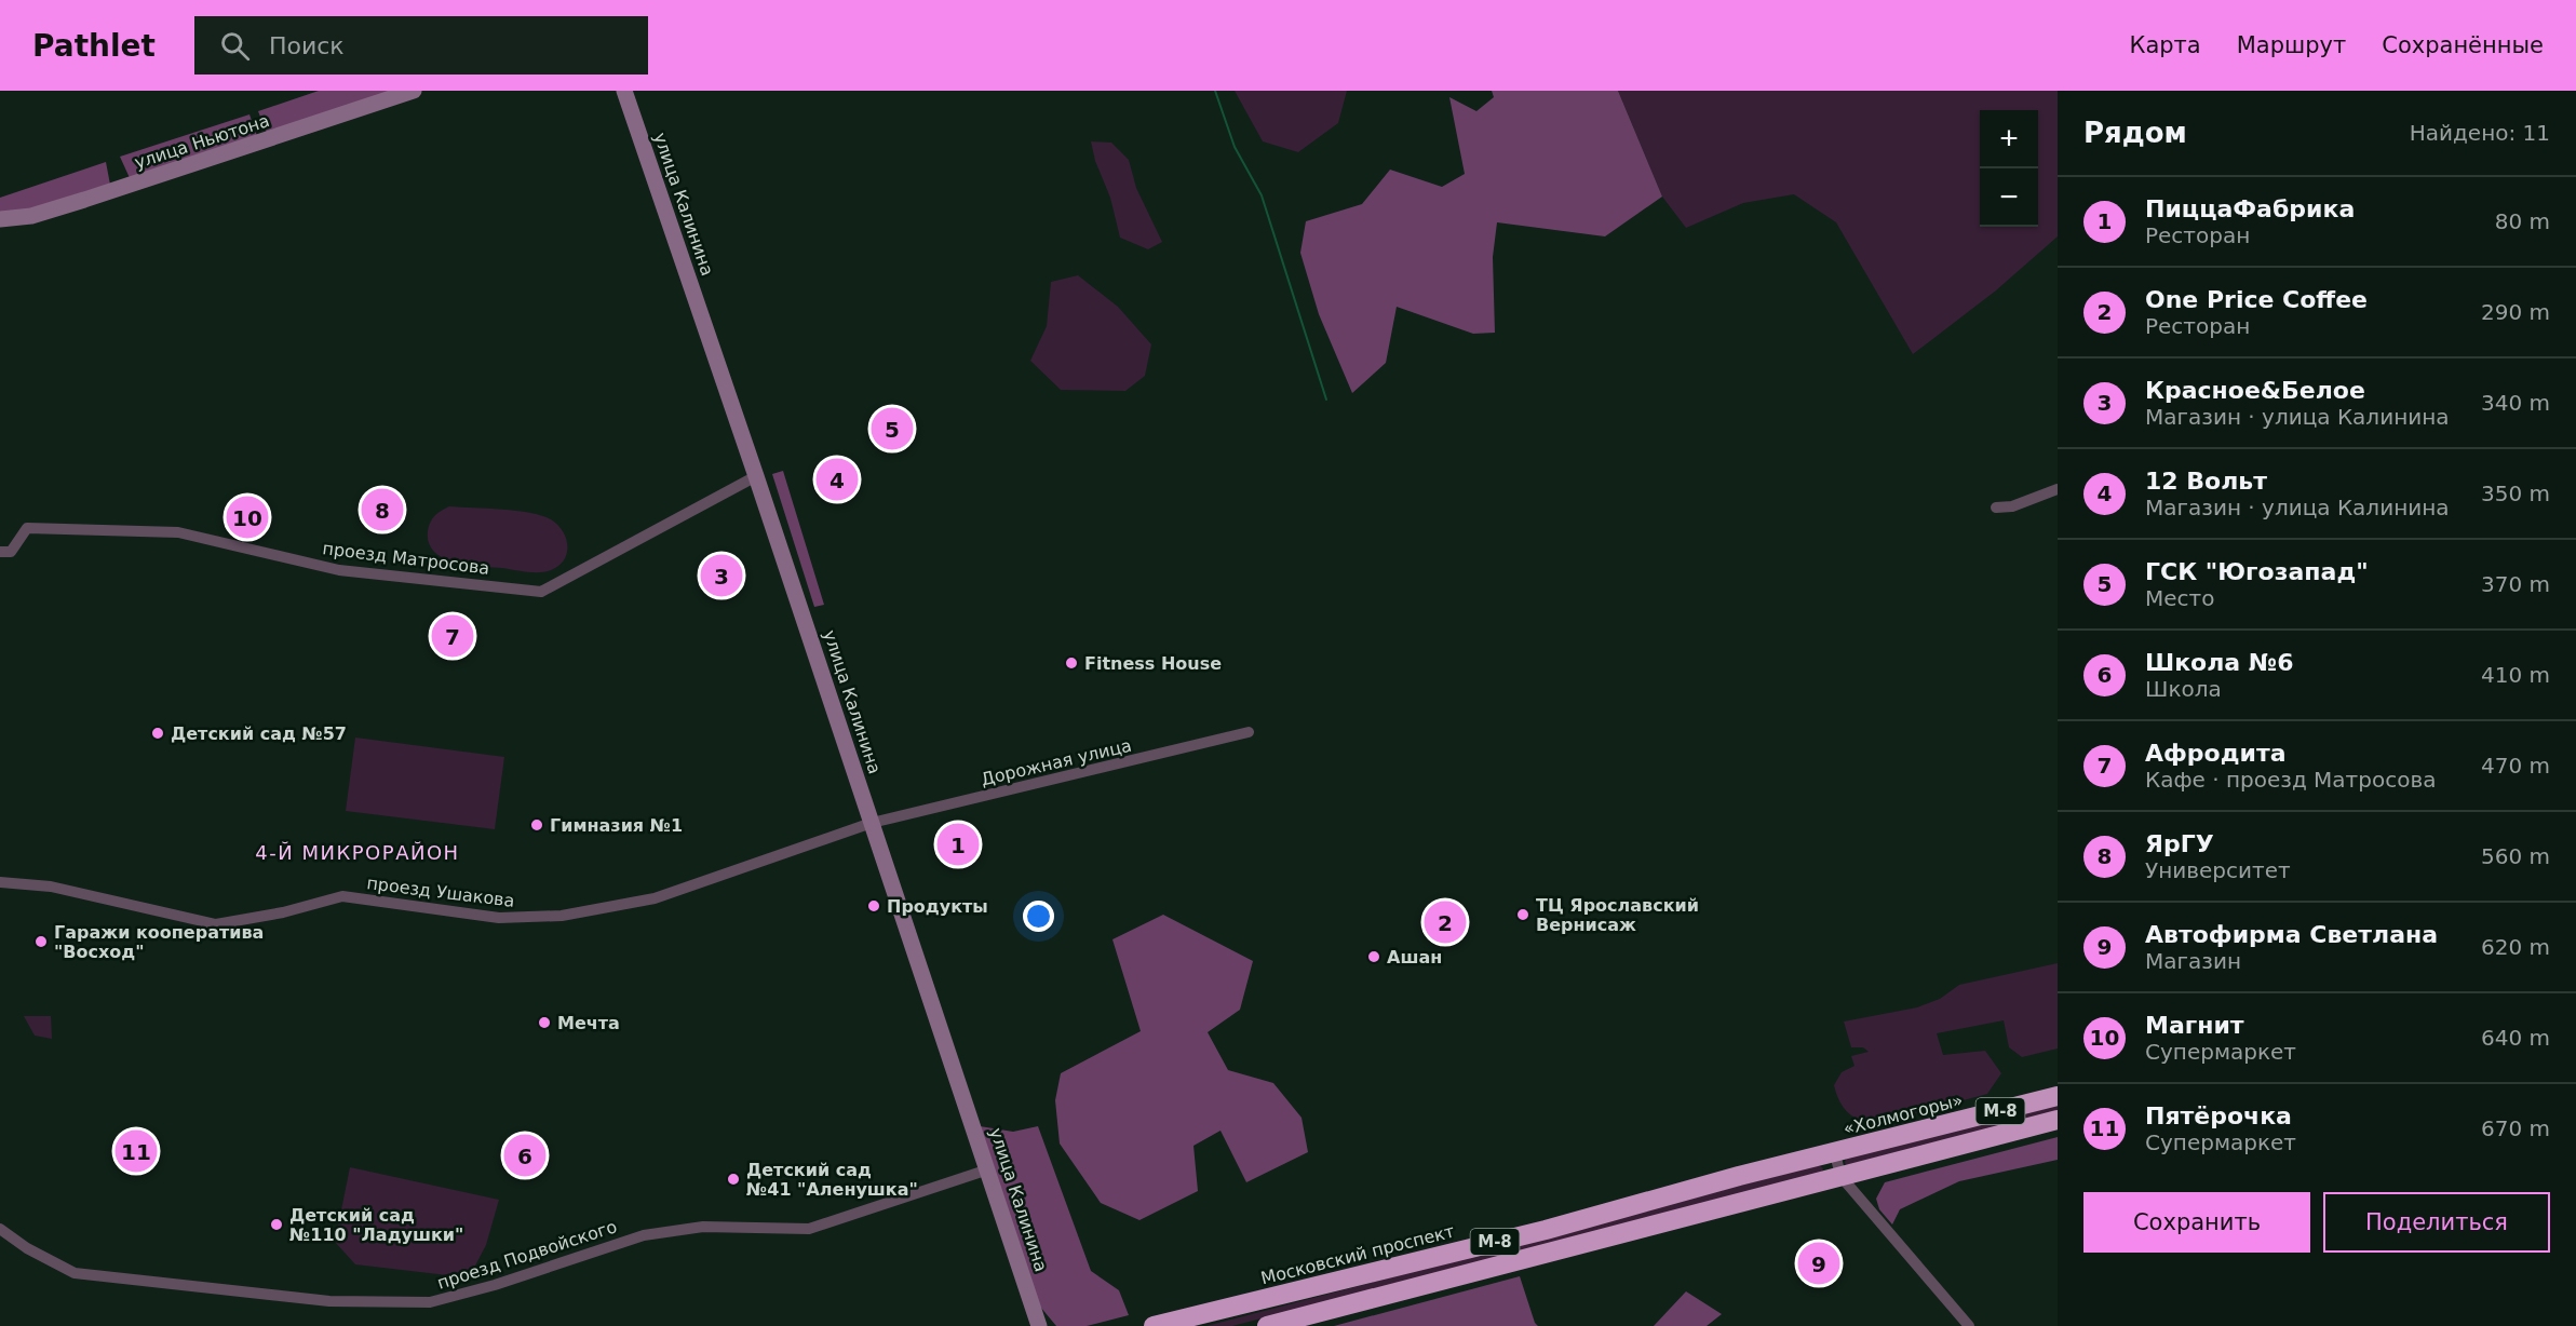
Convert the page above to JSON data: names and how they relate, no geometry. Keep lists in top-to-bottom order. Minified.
{"streets":{"highway":["М-8","«Холмогоры»","Московский проспект"],"main road":["улица Ньютона","улица Калинина"],"street":["проезд Матросова","Дорожная улица","проезд Ушакова","проезд Подвойского"]},"crossings":[["улица Калинина","проезд Матросова"],["улица Калинина","Дорожная улица"],["улица Калинина","проезд Ушакова"],["улица Калинина","проезд Подвойского"],["Дорожная улица","проезд Ушакова"],["«Холмогоры»","Московский проспект"]],"districts":["4-Й МИКРОРАЙОН"],"places":["Fitness House","Детский сад №57","Гимназия №1","Продукты","ТЦ Ярославский Вернисаж","Гаражи кооператива \"Восход\"","Ашан","Мечта","Детский сад №41 \"Аленушка\"","Детский сад №110 \"Ладушки\""],"page":{"header":"Pathlet","search":"Поиск","nav":["Карта","Маршрут","Сохранённые"],"heading":["Рядом","Найдено: 11"],"map_buttons":["+","−"],"list":[{"mark":"1","name":"ПиццаФабрика","note":"Ресторан","value":"80 m"},{"mark":"2","name":"One Price Coffee","note":"Ресторан","value":"290 m"},{"mark":"3","name":"Красное&Белое","note":"Магазин · улица Калинина","value":"340 m"},{"mark":"4","name":"12 Вольт","note":"Магазин · улица Калинина","value":"350 m"},{"mark":"5","name":"ГСК \"Югозапад\"","note":"Место","value":"370 m"},{"mark":"6","name":"Школа №6","note":"Школа","value":"410 m"},{"mark":"7","name":"Афродита","note":"Кафе · проезд Матросова","value":"470 m"},{"mark":"8","name":"ЯрГУ","note":"Университет","value":"560 m"},{"mark":"9","name":"Автофирма Светлана","note":"Магазин","value":"620 m"},{"mark":"10","name":"Магнит","note":"Супермаркет","value":"640 m"},{"mark":"11","name":"Пятёрочка","note":"Супермаркет","value":"670 m"}],"pins":["5","4","8","10","3","7","1","2","11","6","9"],"buttons":["Сохранить","Поделиться"]}}
